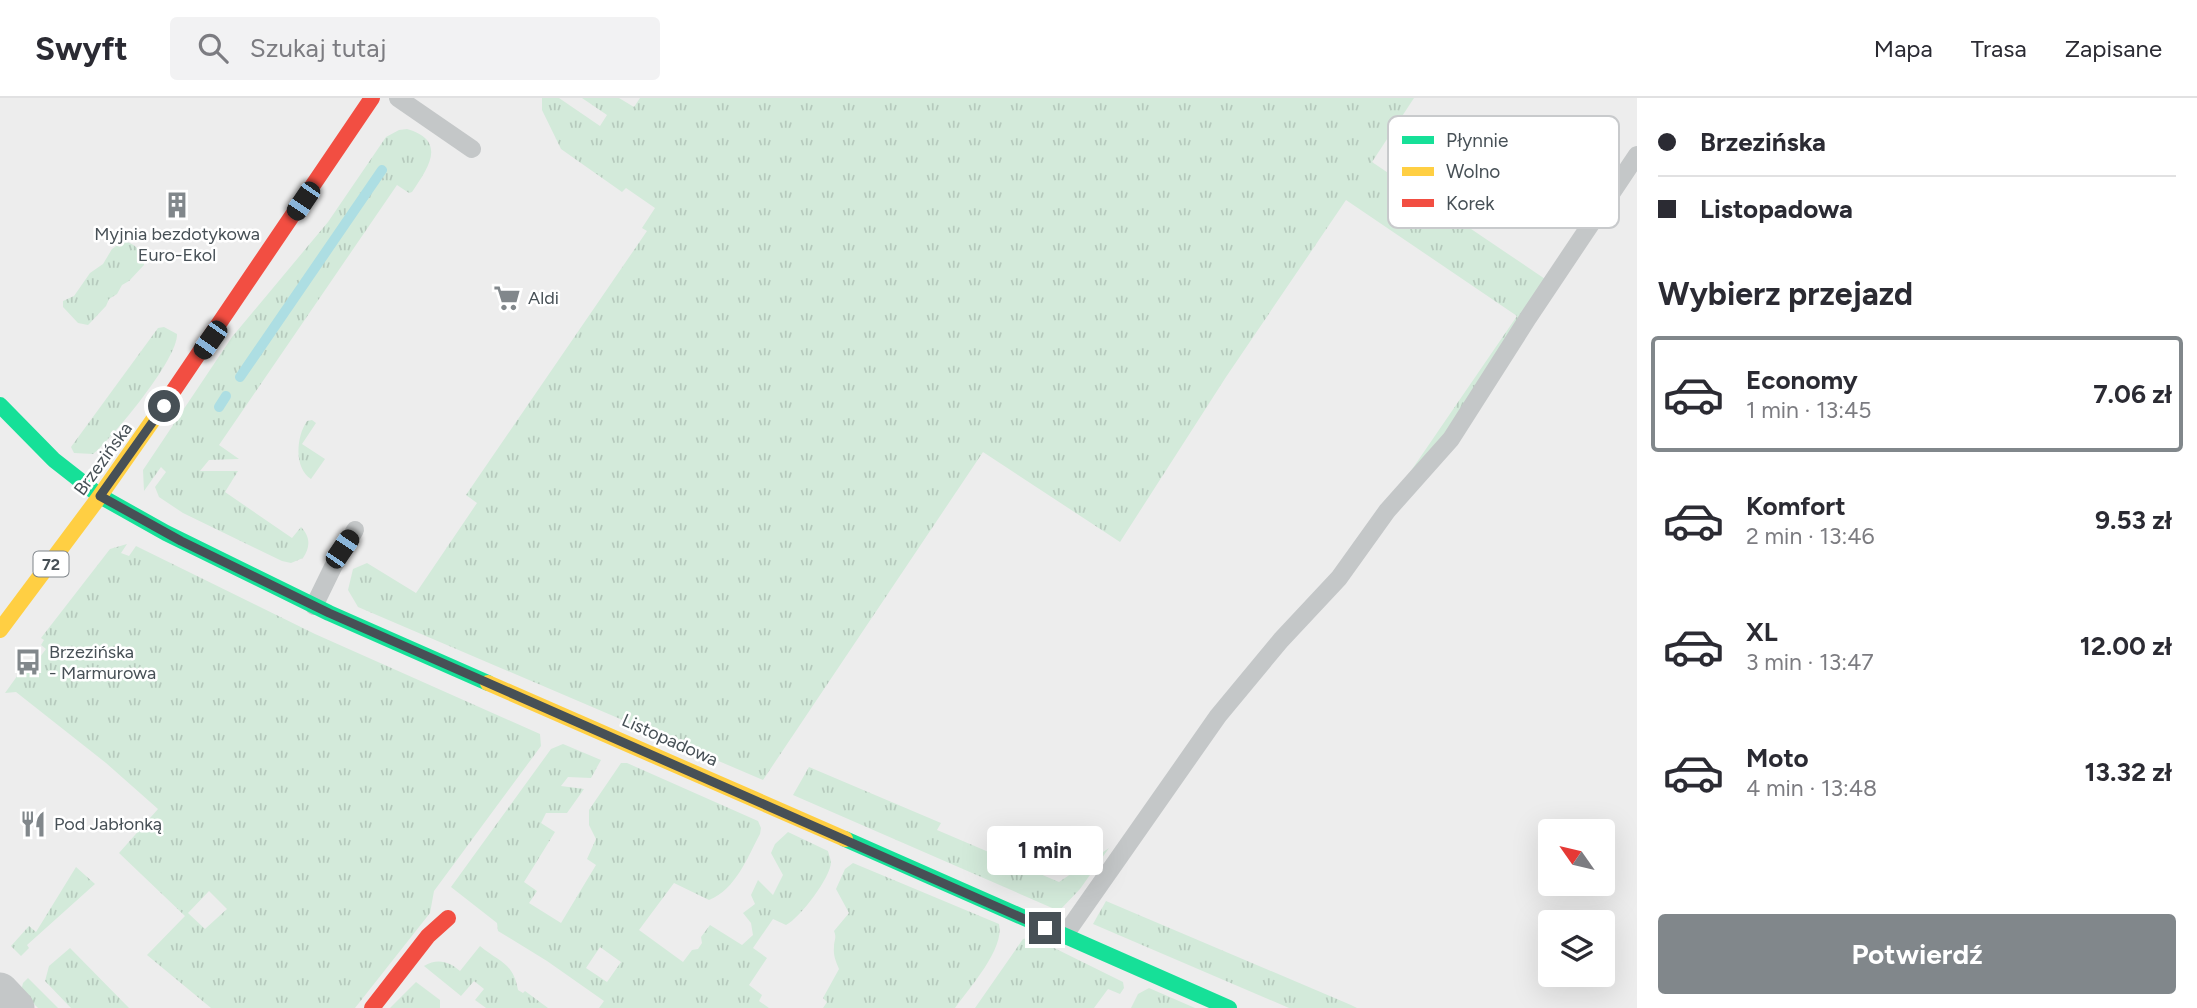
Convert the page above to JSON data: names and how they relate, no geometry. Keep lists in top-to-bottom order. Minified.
{"streets":{"street":["Brzezińska","72","Listopadowa"]},"crossings":[["Brzezińska","Listopadowa"]],"places":{"building":["Myjnia bezdotykowa Euro-Ekol"],"supermarket":["Aldi"],"bus stop":["Brzezińska - Marmurowa"],"restaurant":["Pod Jabłonką"]},"legend":["Płynnie","Wolno","Korek"],"north":"top left","page":{"header":"Swyft","search":"Szukaj tutaj","nav":["Mapa","Trasa","Zapisane"],"banner":["Brzezińska","Listopadowa"],"heading":"Wybierz przejazd","list":[{"name":"Economy","note":"1 min · 13:45","value":"7.06 zł"},{"name":"Komfort","note":"2 min · 13:46","value":"9.53 zł"},{"name":"XL","note":"3 min · 13:47","value":"12.00 zł"},{"name":"Moto","note":"4 min · 13:48","value":"13.32 zł"}],"bubble":"1 min","buttons":"Potwierdź"}}
